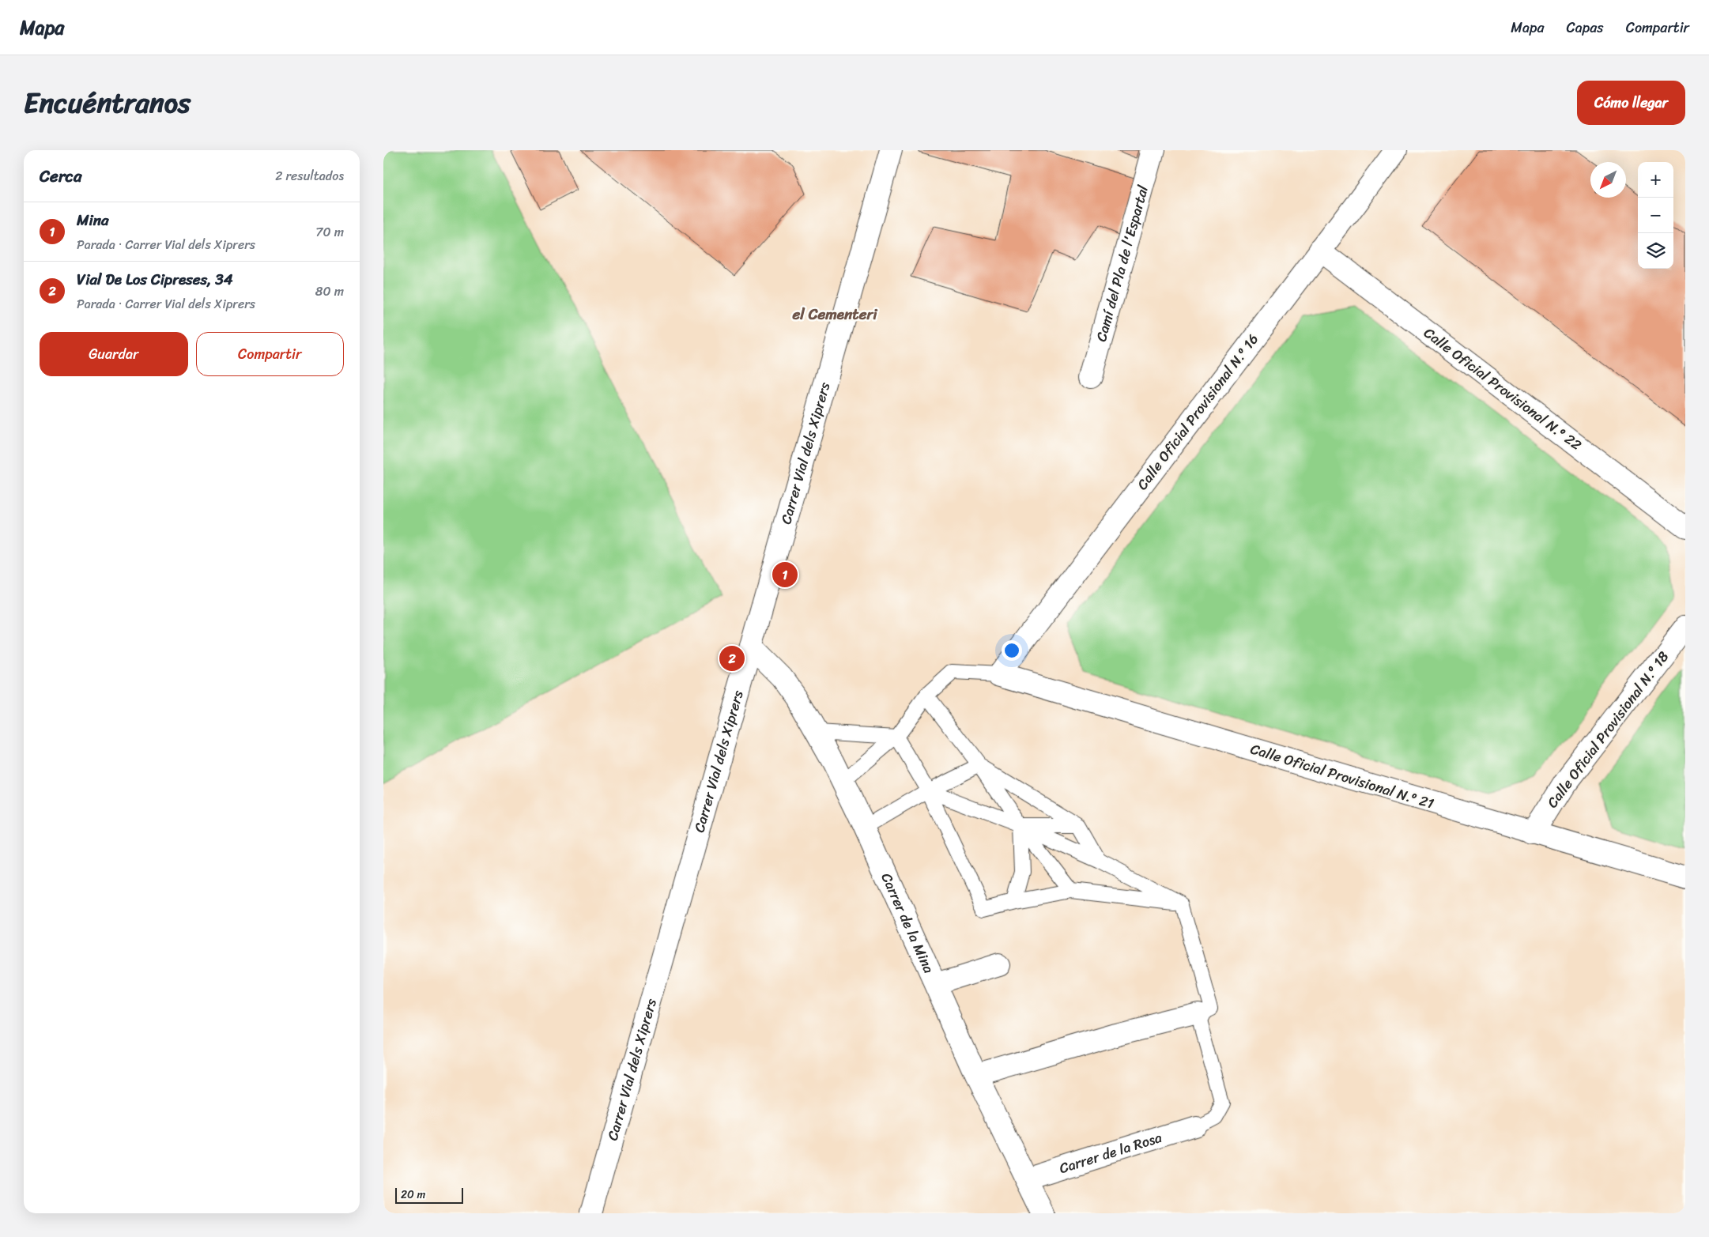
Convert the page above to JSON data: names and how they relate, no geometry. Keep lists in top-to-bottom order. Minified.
{"streets":{"street":["Camí del Pla de l'Espartal","Calle Oficial Provisional N.º 22","Calle Oficial Provisional N.º 16","Carrer Vial dels Xiprers","Calle Oficial Provisional N.º 18","Calle Oficial Provisional N.º 21","Carrer de la Mina","Carrer de la Rosa"]},"crossings":[["Calle Oficial Provisional N.º 22","Calle Oficial Provisional N.º 16"],["Calle Oficial Provisional N.º 16","Calle Oficial Provisional N.º 21"],["Carrer Vial dels Xiprers","Carrer de la Mina"],["Calle Oficial Provisional N.º 18","Calle Oficial Provisional N.º 21"],["Carrer de la Mina","Carrer de la Rosa"]],"districts":["el Cementeri"],"scale_bar":"20 m","north":"bottom left","page":{"header":"Mapa","nav":["Mapa","Capas","Compartir"],"title":"Encuéntranos","buttons":["Cómo llegar",["Guardar","Compartir"]],"heading":["Cerca","2 resultados"],"map_buttons":["+","−"],"list":[{"mark":"1","name":"Mina","note":"Parada · Carrer Vial dels Xiprers","value":"70 m"},{"mark":"2","name":"Vial De Los Cipreses, 34","note":"Parada · Carrer Vial dels Xiprers","value":"80 m"}],"pins":["1","2"],"scale":"20 m"}}
